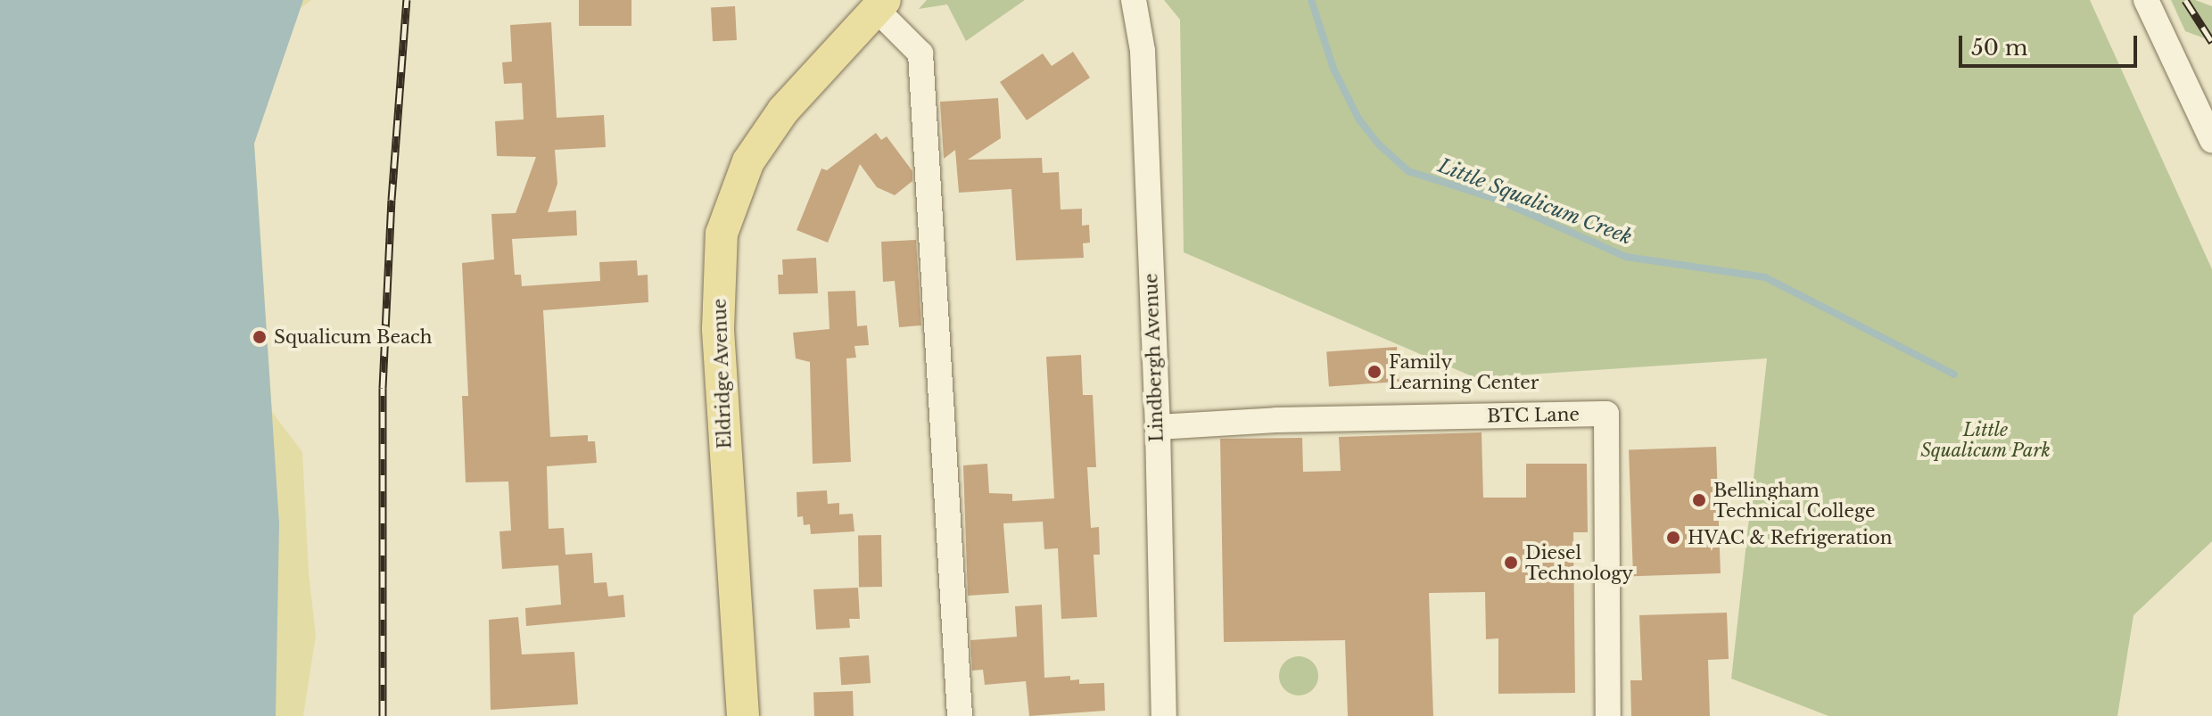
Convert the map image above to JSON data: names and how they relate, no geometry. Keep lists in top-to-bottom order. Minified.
{"streets":{"main road":["Eldridge Avenue"],"street":["Lindbergh Avenue","BTC Lane"]},"crossings":[["Lindbergh Avenue","BTC Lane"]],"water":["Little Squalicum Creek"],"parks":["Little Squalicum Park"],"places":["Squalicum Beach","Family Learning Center","Bellingham Technical College","HVAC & Refrigeration","Diesel Technology"],"scale_bar":"50 m"}
